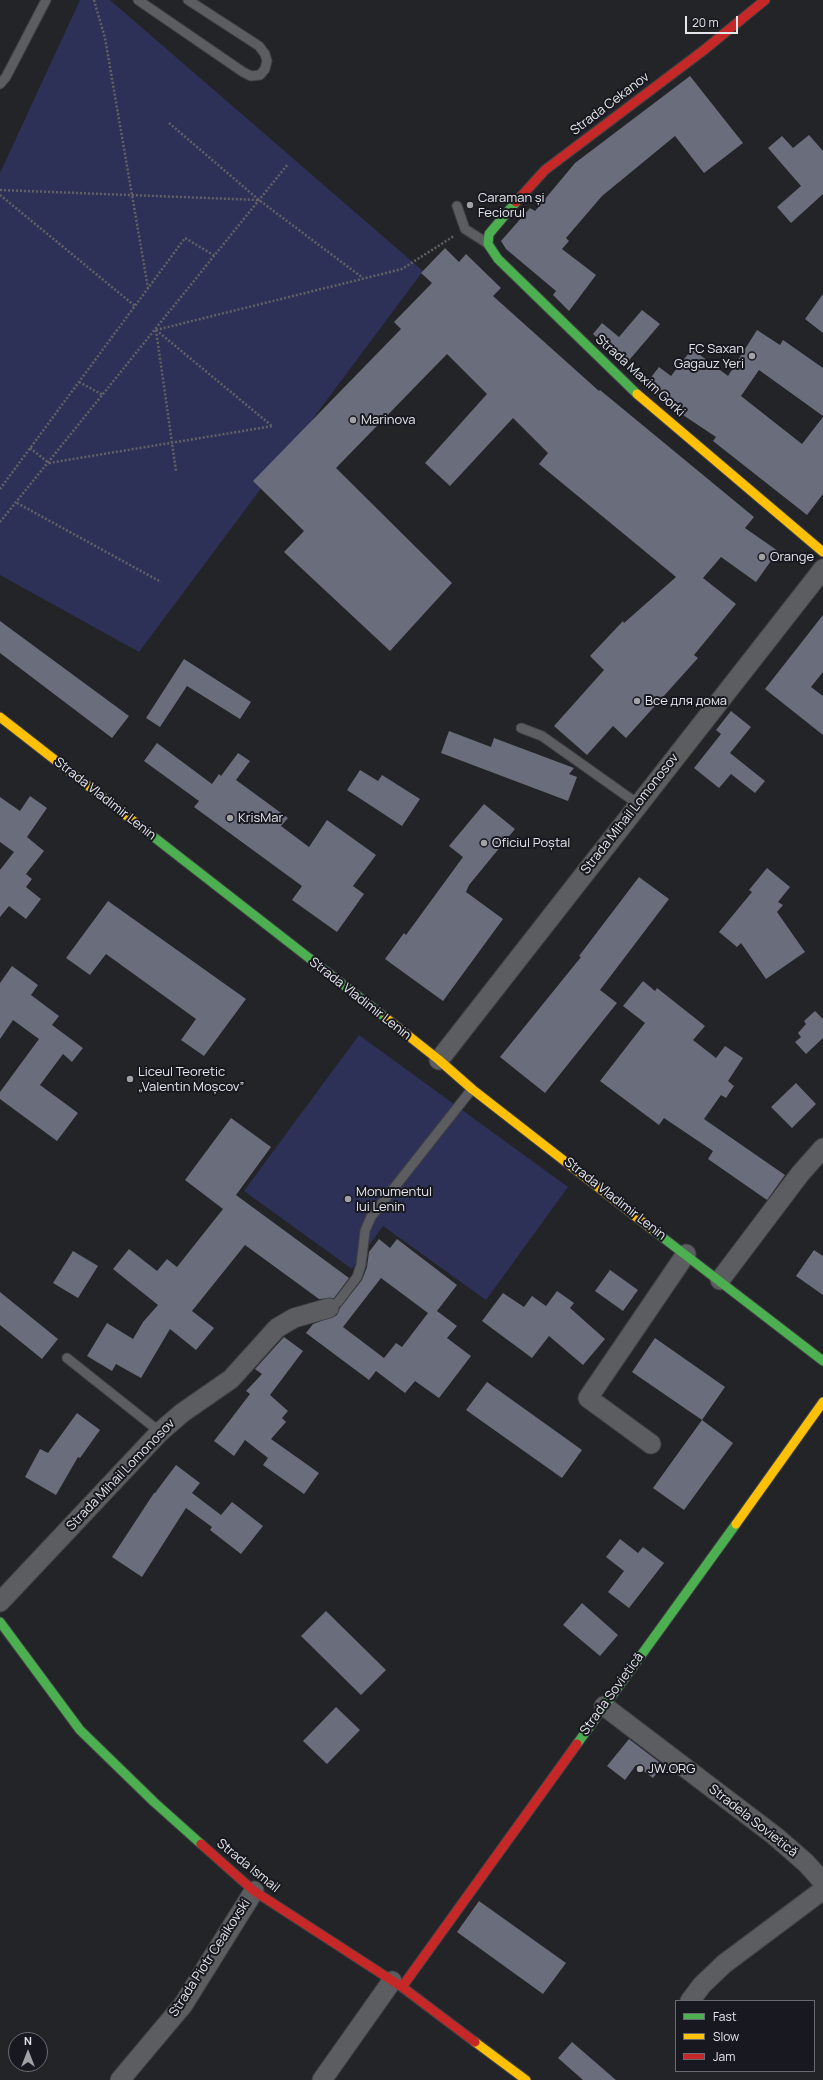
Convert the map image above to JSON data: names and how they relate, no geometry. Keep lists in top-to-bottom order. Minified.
{"streets":{"street":["Strada Cekanov","Strada Maxim Gorki","Strada Vladimir Lenin","Strada Mihail Lomonosov","Strada Sovietică","Stradela Sovietică","Strada Ismail","Strada Piotr Ceaikovski"]},"crossings":[["Strada Cekanov","Strada Maxim Gorki"],["Strada Vladimir Lenin","Strada Mihail Lomonosov"],["Strada Sovietică","Stradela Sovietică"],["Strada Sovietică","Strada Ismail"],["Strada Ismail","Strada Piotr Ceaikovski"]],"places":["Caraman și Feciorul","FC Saxan Gagauz Yeri","Marinova","Orange","Все для дома","KrisMar","Oficiul Poștal","Liceul Teoretic „Valentin Moșcov”","Monumentul lui Lenin","JW.ORG"],"legend":["Fast","Slow","Jam"],"scale_bar":"20 m","north":"top"}
